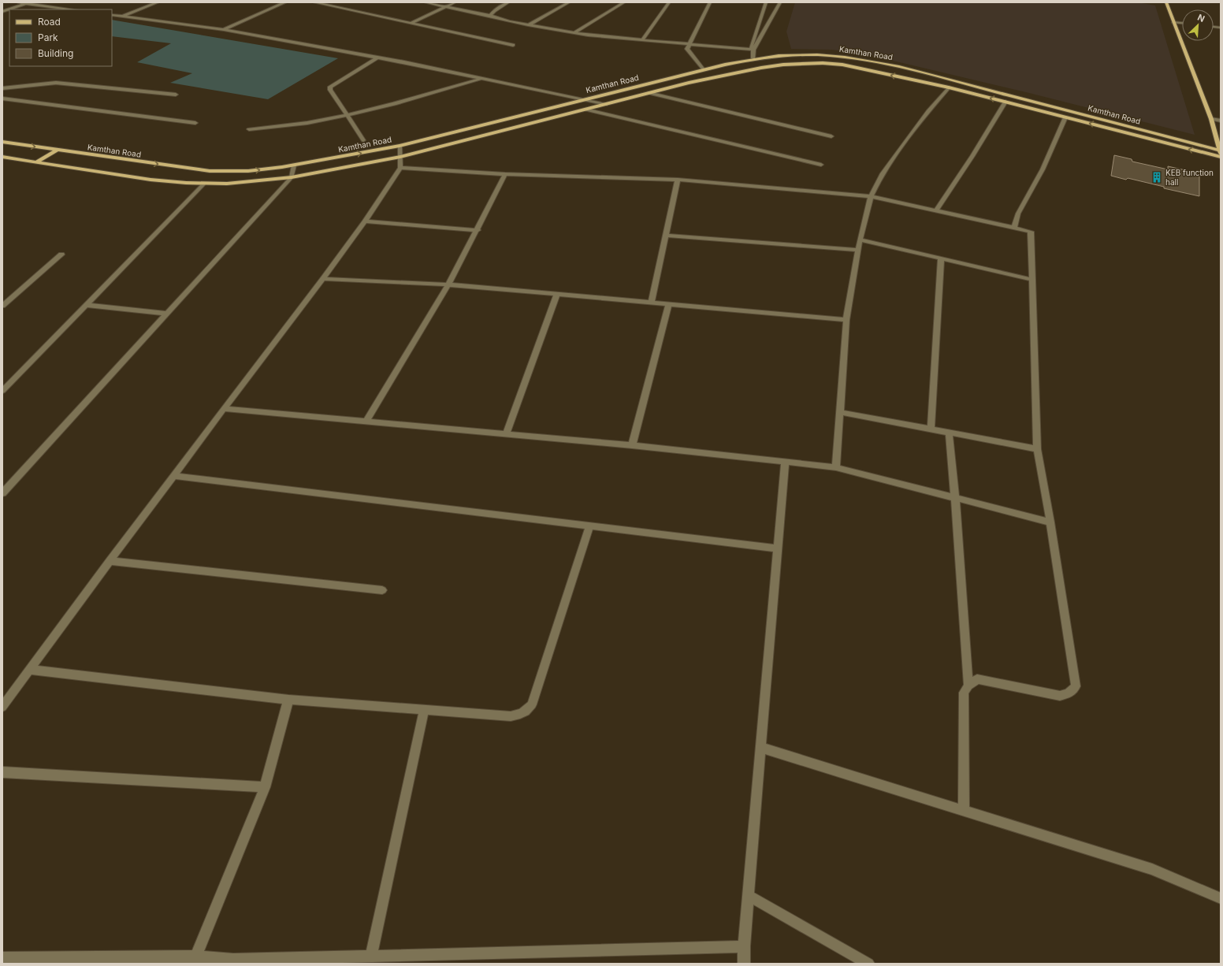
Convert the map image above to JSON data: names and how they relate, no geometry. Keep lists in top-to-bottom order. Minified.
{"streets":{"main road":["Kamthan Road"]},"places":{"building":["KEB function hall"]},"legend":["Road","Park","Building"],"north":"top right"}
